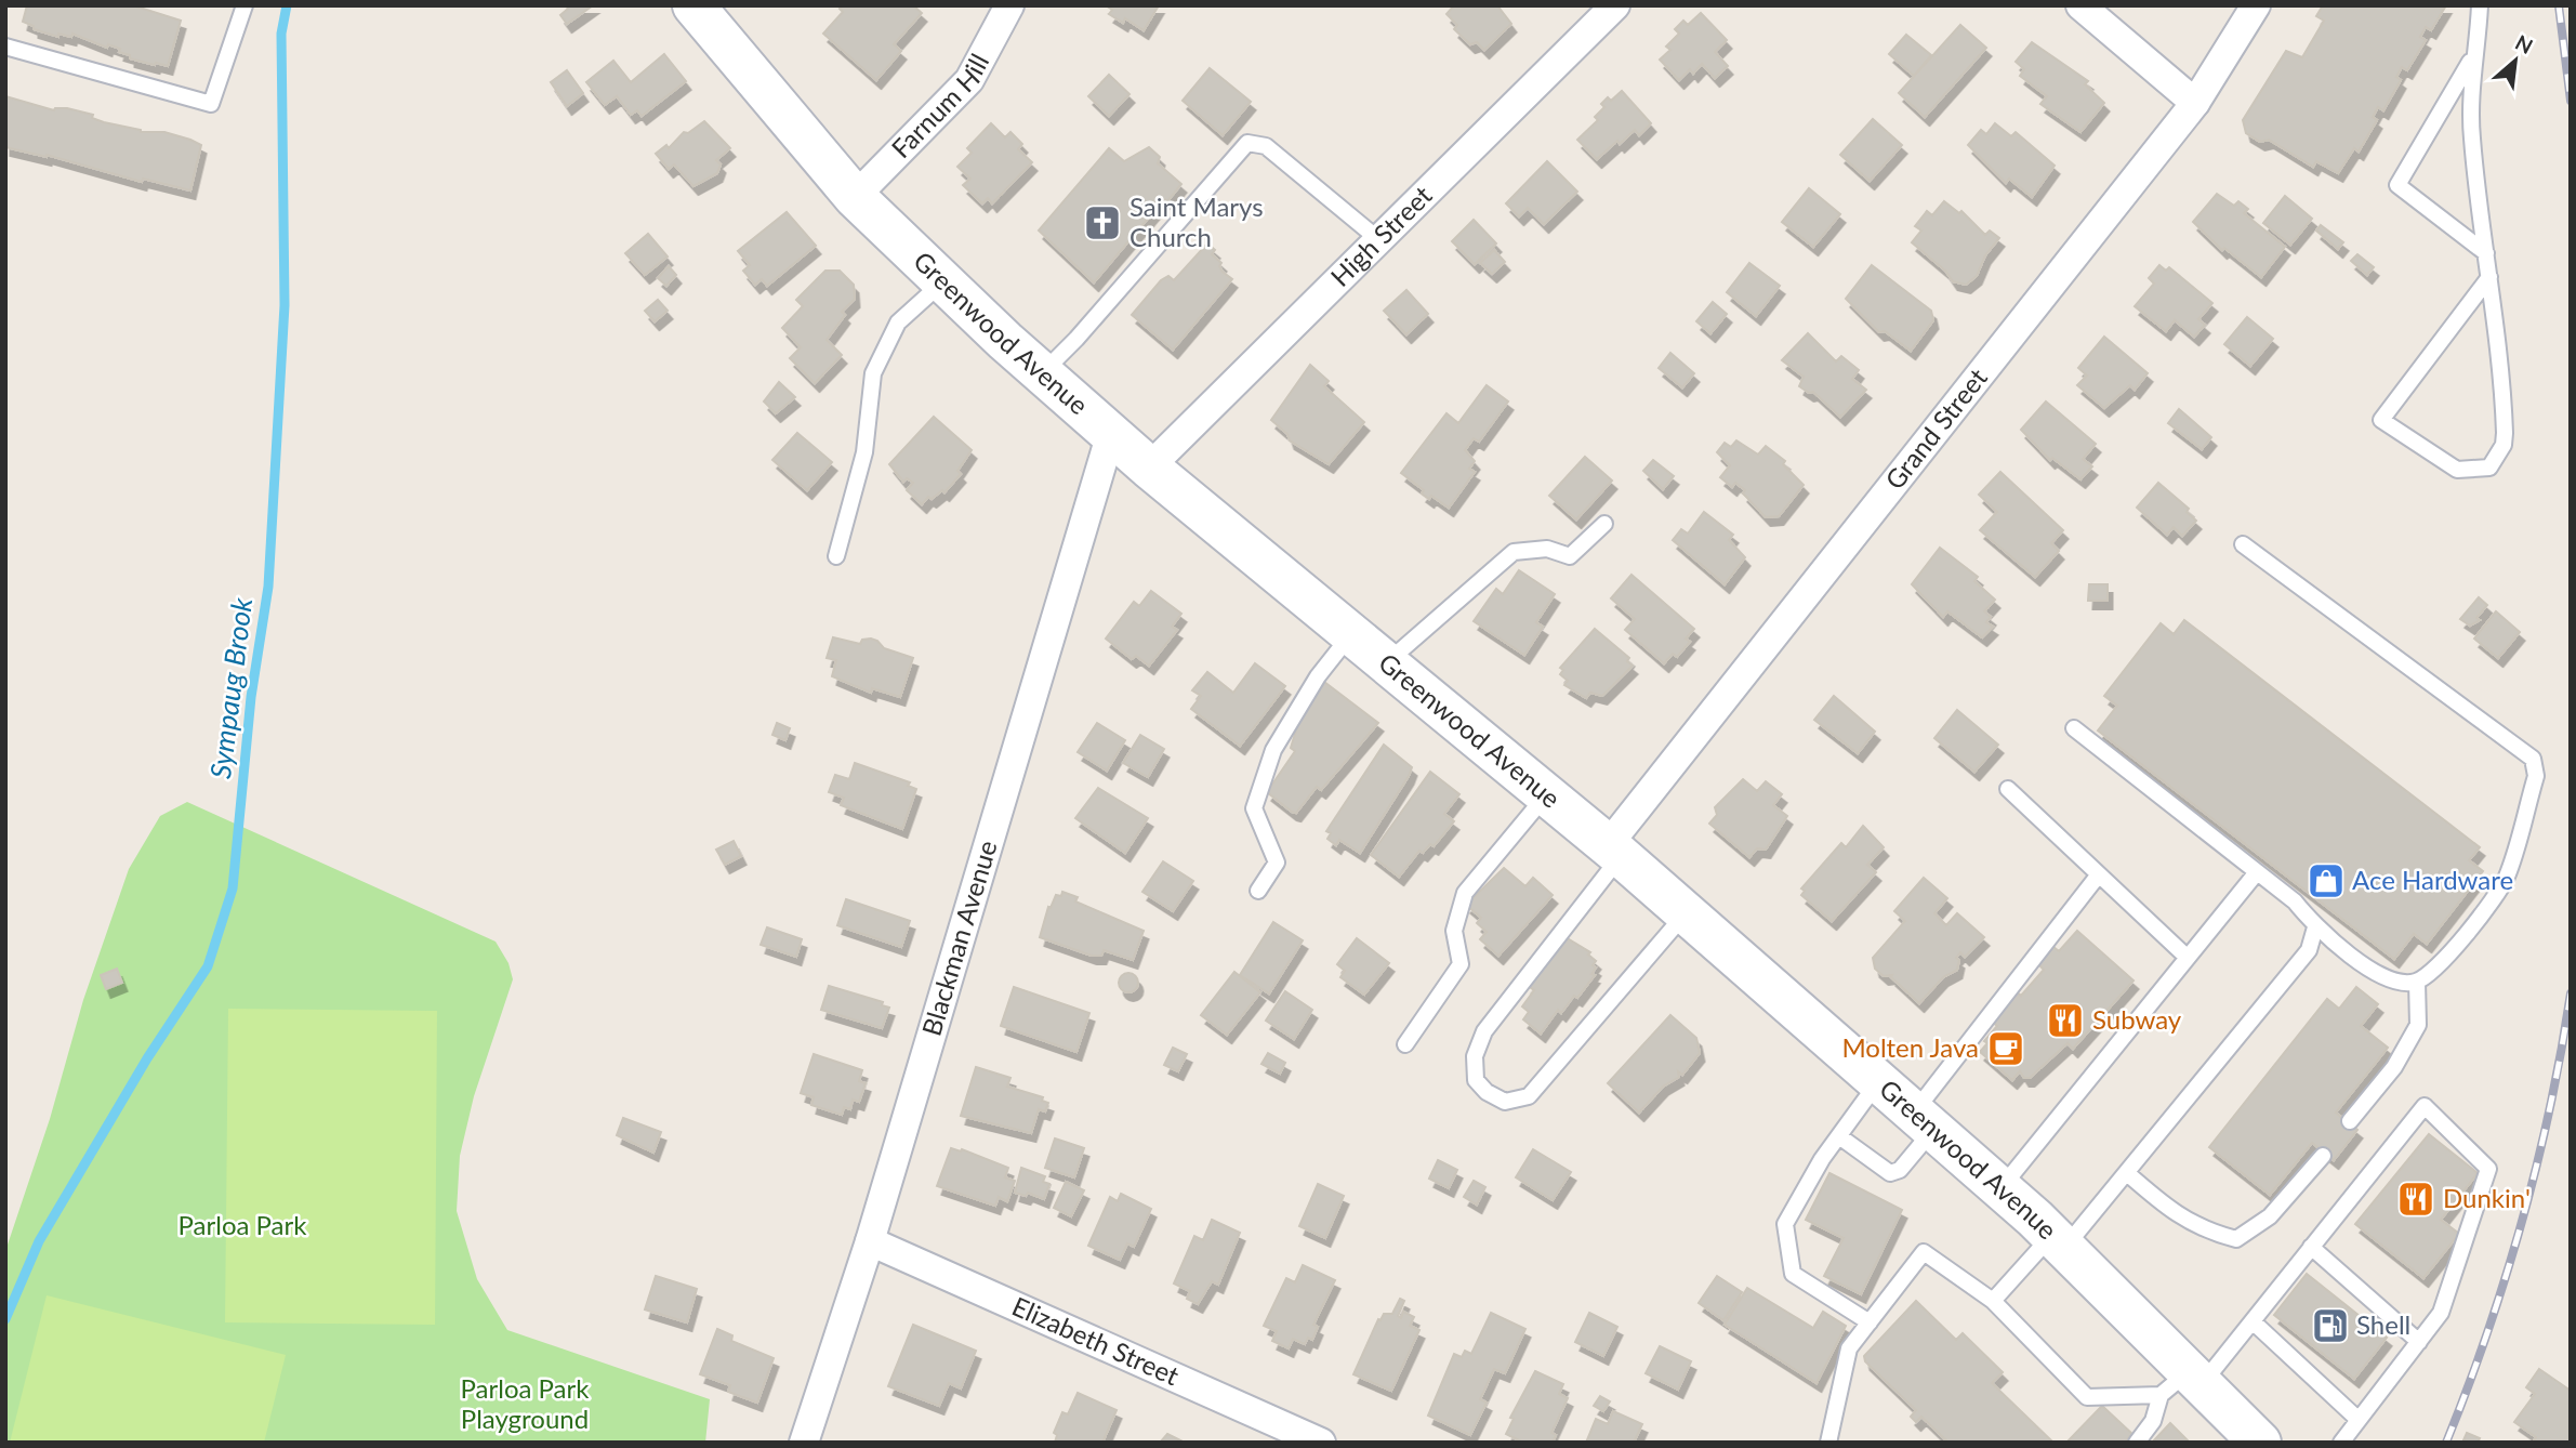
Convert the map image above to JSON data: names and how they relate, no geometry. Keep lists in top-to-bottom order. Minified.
{"streets":{"main road":["Greenwood Avenue"],"street":["Farnum Hill","High Street","Grand Street","Blackman Avenue","Elizabeth Street"]},"crossings":[["Farnum Hill","Greenwood Avenue"],["High Street","Greenwood Avenue"],["Greenwood Avenue","Grand Street"],["Greenwood Avenue","Blackman Avenue"],["Blackman Avenue","Elizabeth Street"]],"water":["Sympaug Brook"],"parks":["Parloa Park","Parloa Park Playground"],"places":{"church":["Saint Marys Church"],"shop":["Ace Hardware"],"restaurant":["Subway","Dunkin'"],"cafe":["Molten Java"],"fuel station":["Shell"]},"north":"top right"}
